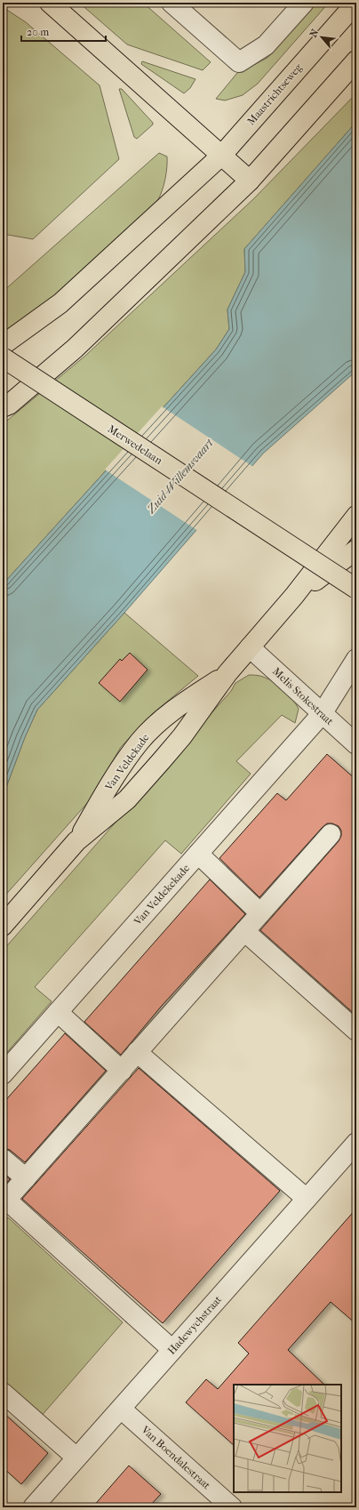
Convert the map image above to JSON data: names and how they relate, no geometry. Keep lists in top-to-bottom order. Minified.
{"streets":{"main road":["Maastrichtseweg","Merwedelaan","Van Veldekade"],"street":["Melis Stokestraat","Van Veldekekade","Hadewychstraat","Van Boendalestraat"]},"crossings":[["Melis Stokestraat","Van Veldekekade"],["Hadewychstraat","Van Boendalestraat"]],"water":["Zuid-Willemsvaart"],"scale_bar":"20 m","north":"top left"}
